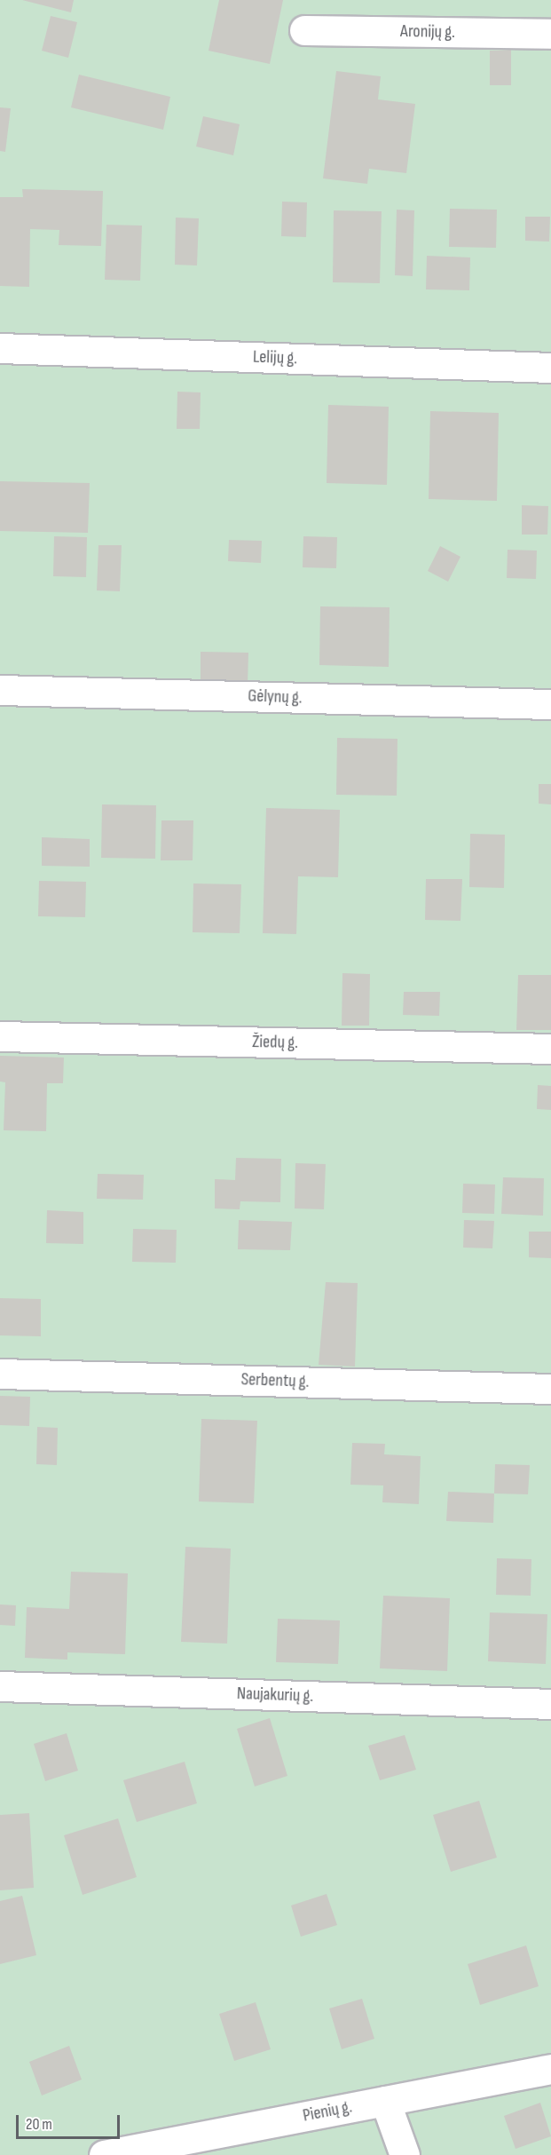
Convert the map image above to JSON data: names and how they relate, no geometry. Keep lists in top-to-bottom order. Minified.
{"streets":{"street":["Aronijų g.","Lelijų g.","Gėlynų g.","Žiedų g.","Serbentų g.","Naujakurių g.","Pienių g."]},"scale_bar":"20 m"}
